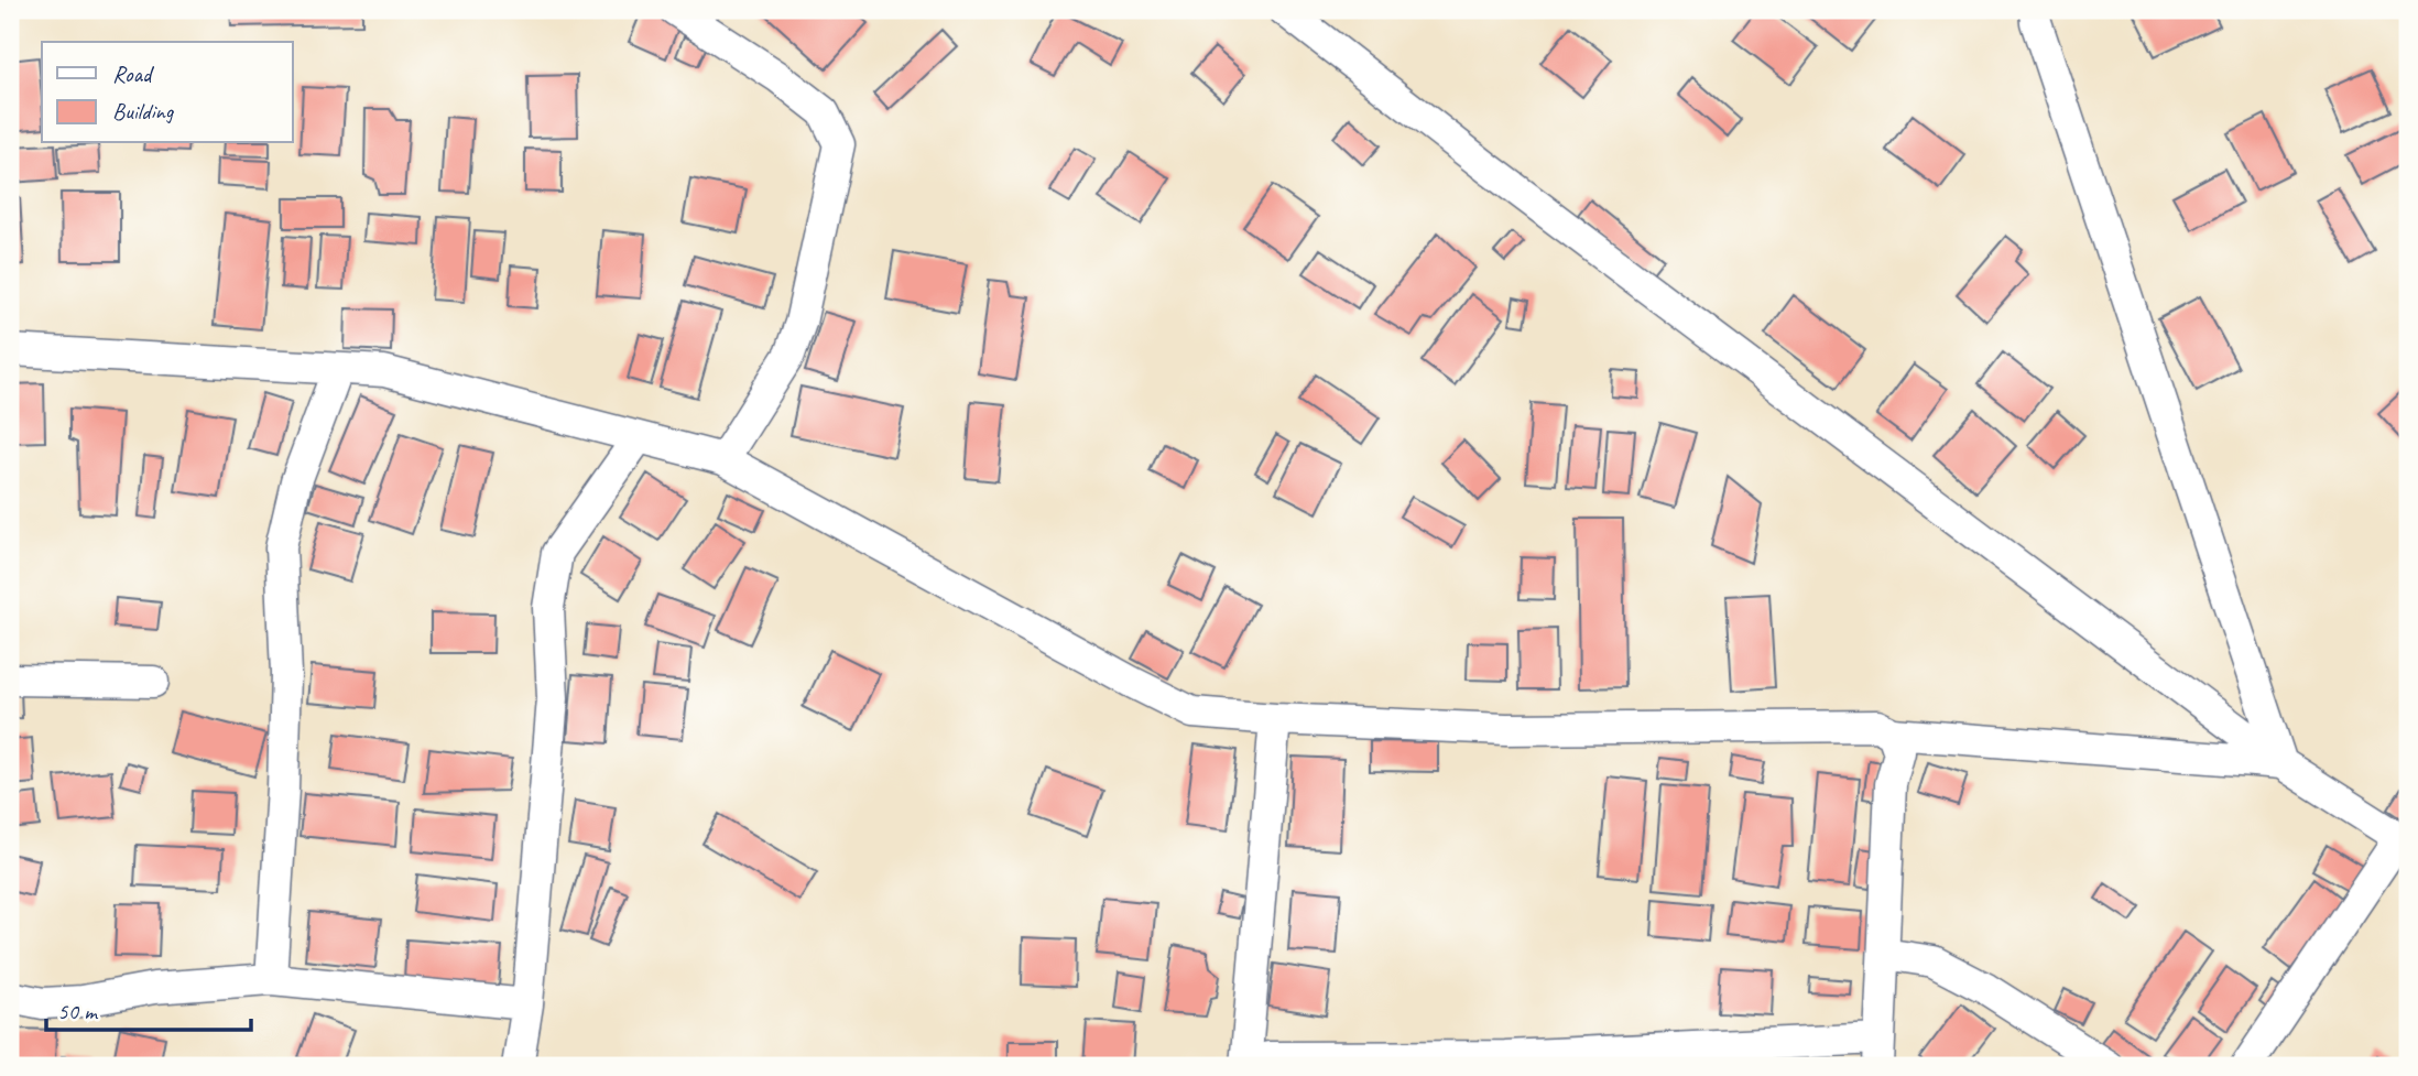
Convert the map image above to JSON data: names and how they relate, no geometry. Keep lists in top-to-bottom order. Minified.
{"legend":["Road","Building"],"scale_bar":"50 m"}
